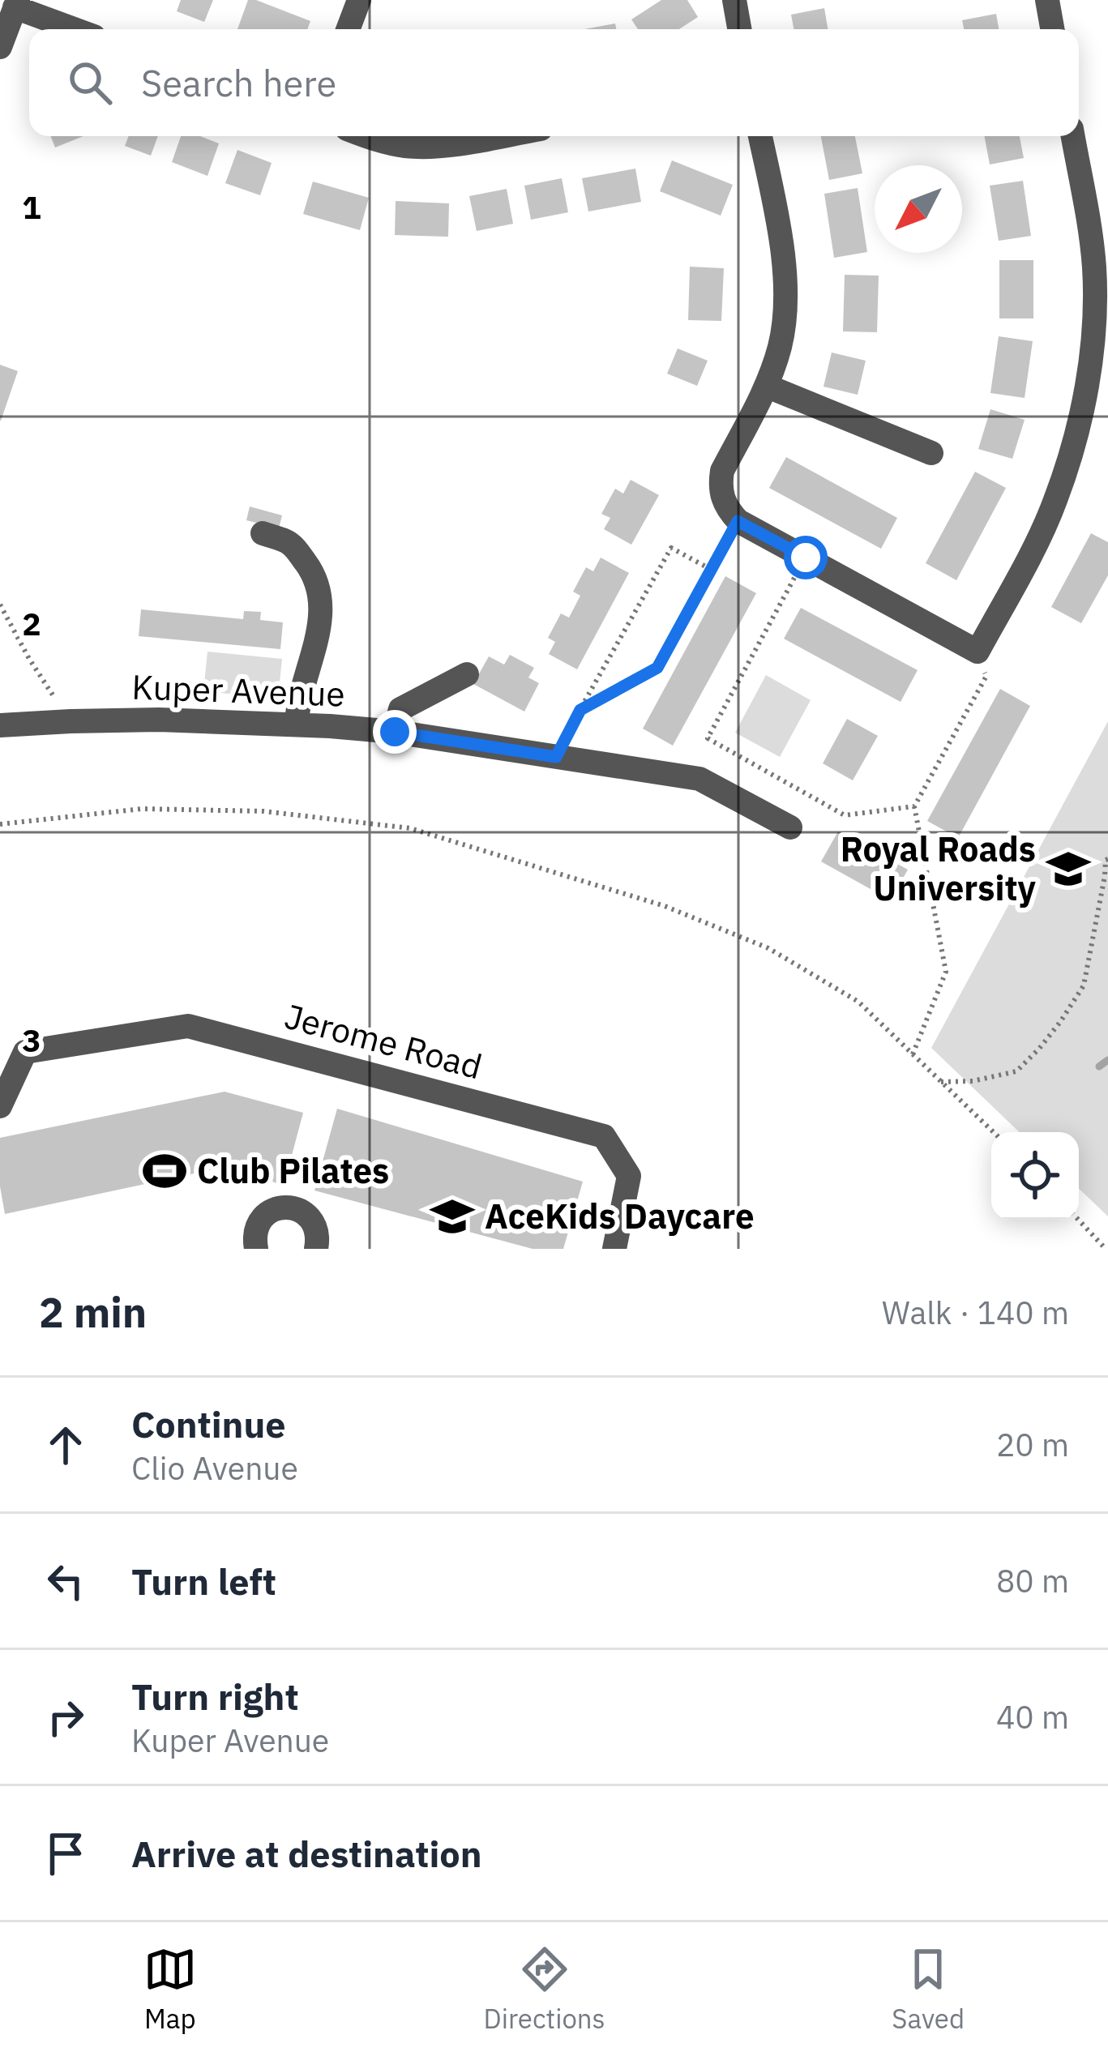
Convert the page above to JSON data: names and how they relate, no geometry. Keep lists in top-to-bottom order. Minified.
{"streets":{"street":["Kuper Avenue","Jerome Road"]},"places":{"school or university":["Royal Roads University","AceKids Daycare"],"sports":["Club Pilates"]},"north":"bottom left","page":{"search":"Search here","heading":["2 min","Walk · 140 m"],"list":[["Continue","Clio Avenue","20 m"],["Turn left","80 m"],["Turn right","Kuper Avenue","40 m"],"Arrive at destination"],"nav":["Map","Directions","Saved"]},"grid":{"rows":["1","2","3"]}}
